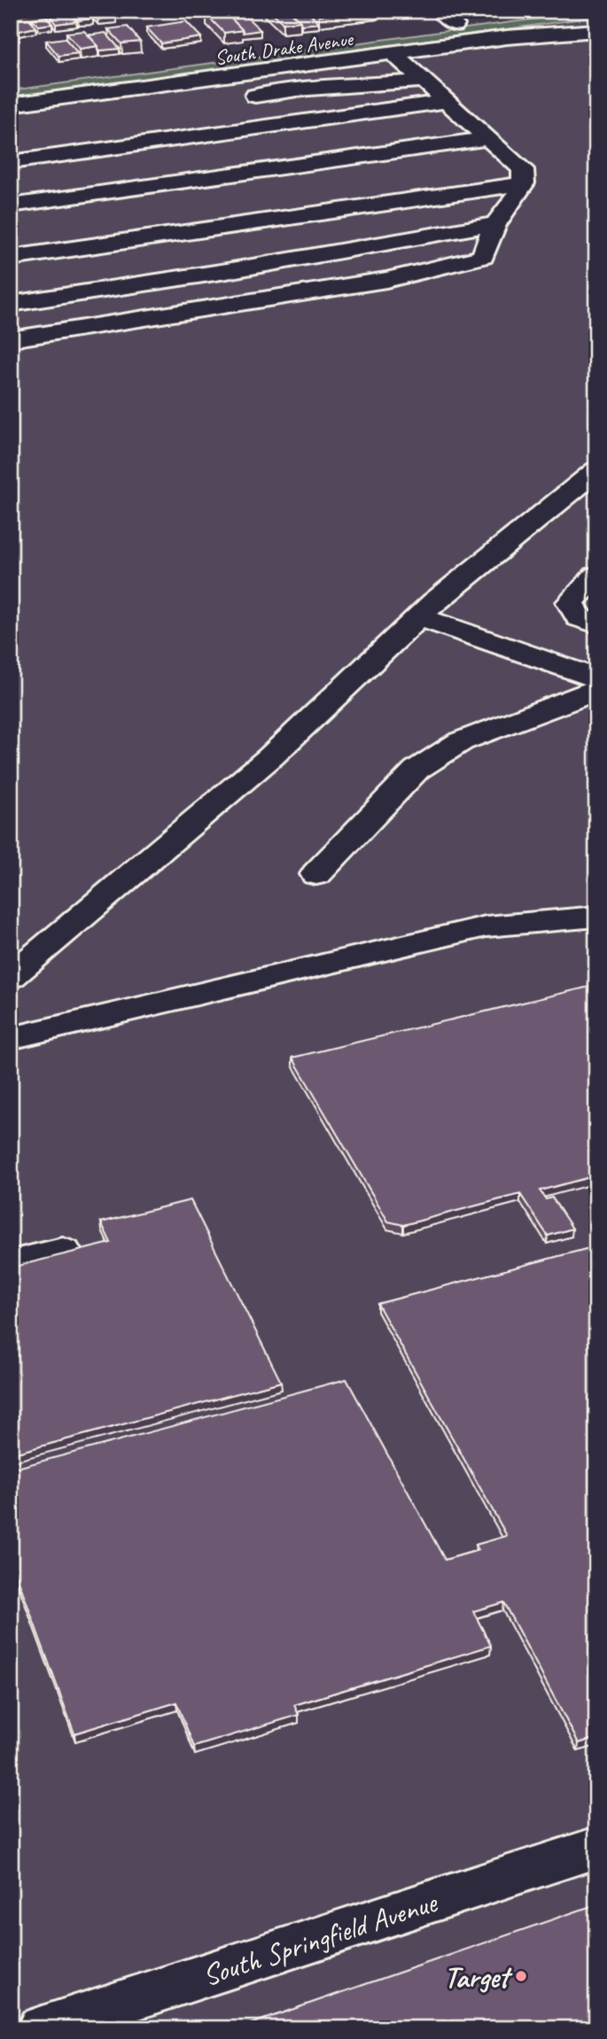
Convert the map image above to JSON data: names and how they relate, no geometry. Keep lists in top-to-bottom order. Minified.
{"streets":{"street":["South Springfield Avenue"]},"places":["Target"]}
